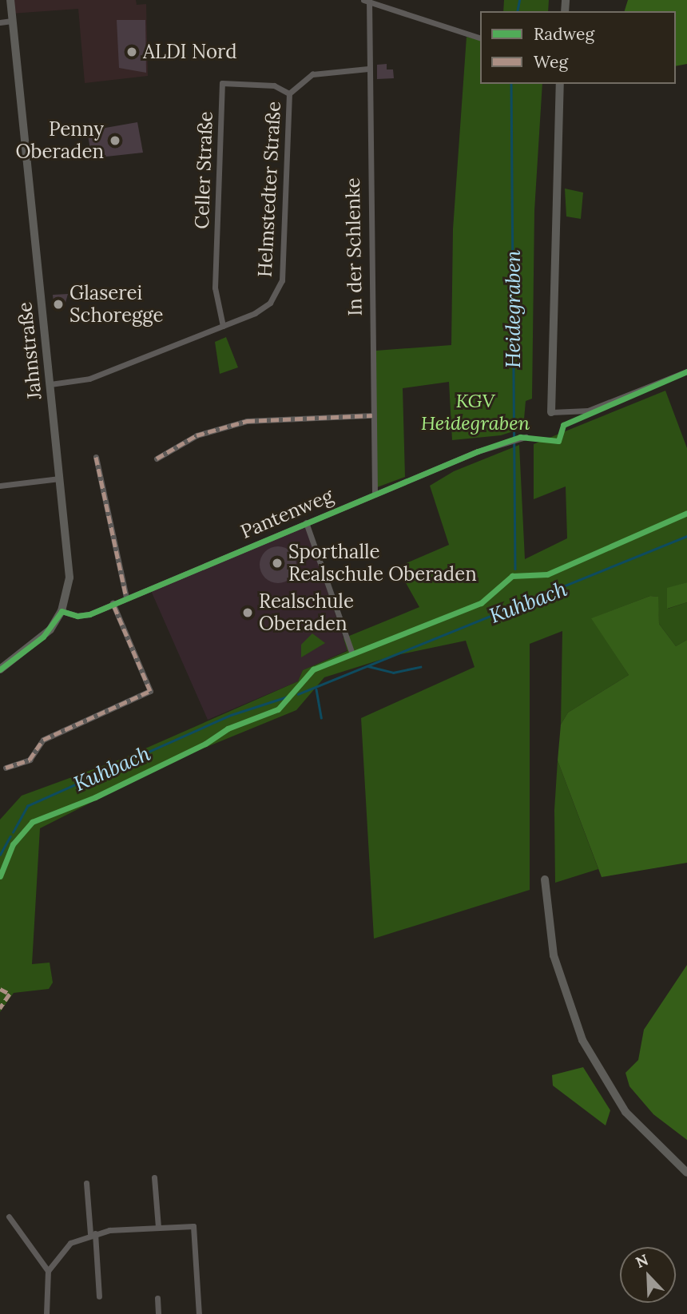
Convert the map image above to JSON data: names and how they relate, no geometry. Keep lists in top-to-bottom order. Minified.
{"streets":{"main road":["Jahnstraße"],"street":["Celler Straße","Helmstedter Straße","In der Schlenke","Pantenweg"]},"crossings":[["Celler Straße","Helmstedter Straße"],["Helmstedter Straße","In der Schlenke"],["Helmstedter Straße","Jahnstraße"],["In der Schlenke","Pantenweg"],["Jahnstraße","Pantenweg"]],"water":["Heidegraben","Kuhbach"],"parks":["KGV Heidegraben"],"places":["ALDI Nord","Penny Oberaden","Glaserei Schoregge","Sporthalle Realschule Oberaden","Realschule Oberaden"],"legend":["Radweg","Weg"],"north":"top left"}
